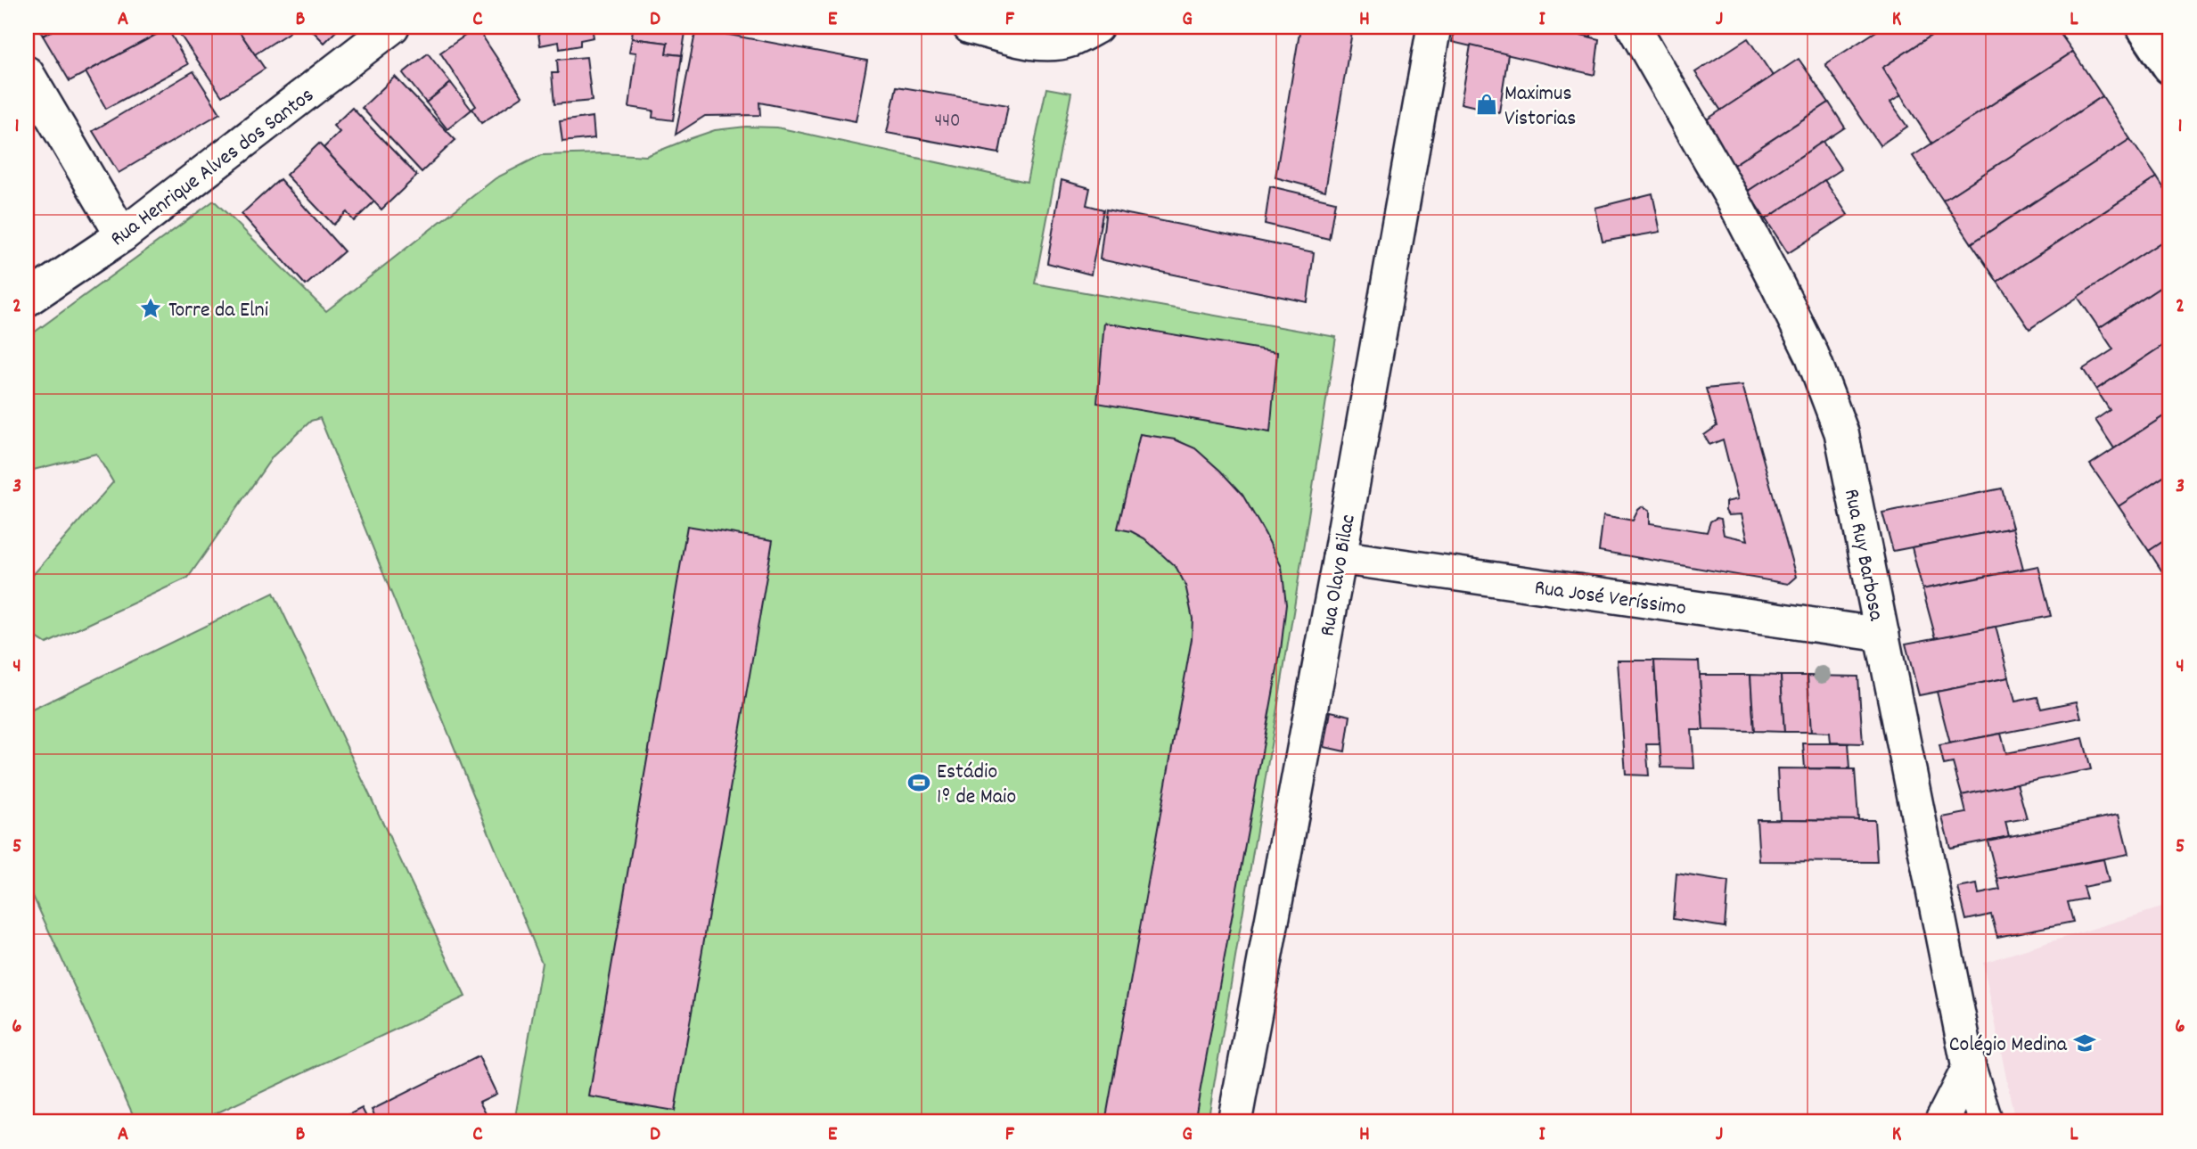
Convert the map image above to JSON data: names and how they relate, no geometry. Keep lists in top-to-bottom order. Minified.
{"streets":{"street":["Rua Henrique Alves dos Santos","Rua Ruy Barbosa","Rua Olavo Bilac","Rua José Veríssimo"]},"crossings":[["Rua Ruy Barbosa","Rua José Veríssimo"],["Rua Olavo Bilac","Rua José Veríssimo"]],"places":{"shop":["Maximus Vistorias"],"place":["Torre da Elni"],"sports":["Estádio 1º de Maio"],"school or university":["Colégio Medina"]},"house_numbers":["440"],"grid":{"columns":["A","B","C","D","E","F","G","H","I","J","K","L"],"rows":["1","2","3","4","5","6"]}}
